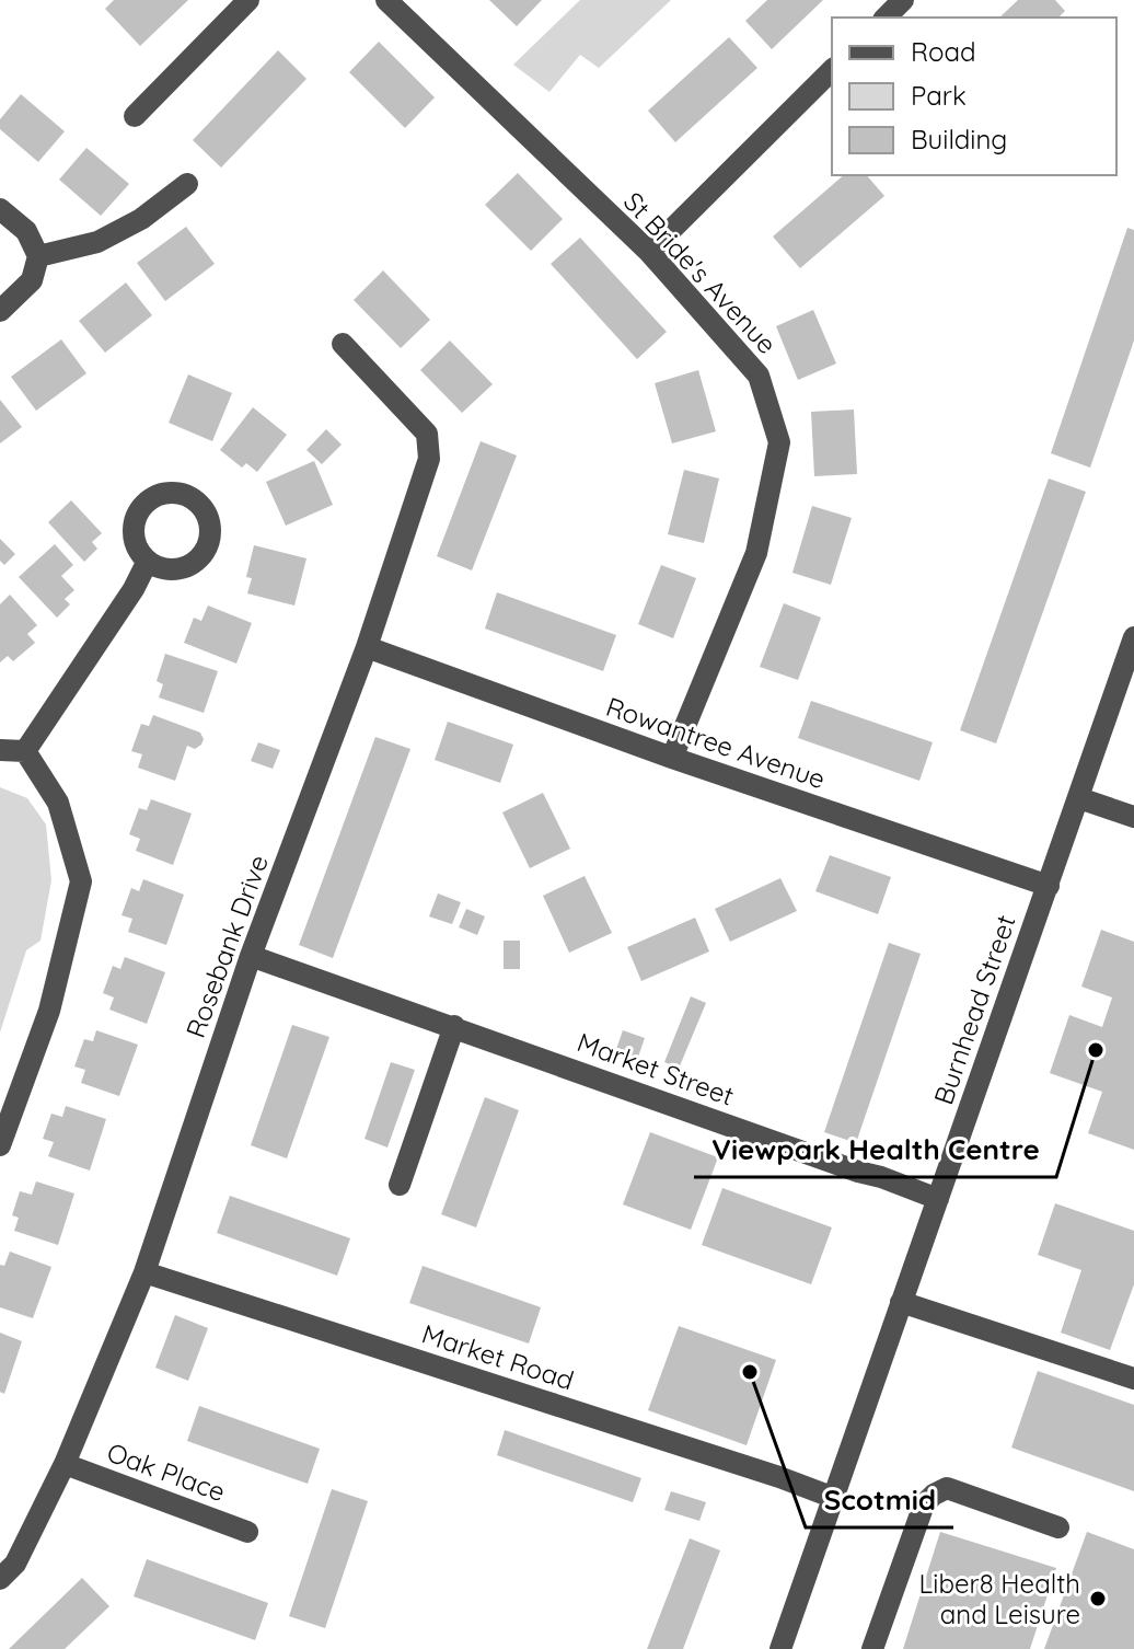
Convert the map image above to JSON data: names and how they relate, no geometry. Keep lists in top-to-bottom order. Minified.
{"streets":{"street":["St Bride's Avenue","Rowantree Avenue","Rosebank Drive","Burnhead Street","Market Street","Market Road","Oak Place"]},"crossings":[["St Bride's Avenue","Rowantree Avenue"],["Rowantree Avenue","Rosebank Drive"],["Rowantree Avenue","Burnhead Street"],["Rosebank Drive","Market Street"],["Rosebank Drive","Market Road"],["Rosebank Drive","Oak Place"],["Burnhead Street","Market Street"],["Burnhead Street","Market Road"]],"places":["Viewpark Health Centre","Scotmid","Liber8 Health and Leisure"],"legend":["Road","Park","Building"]}
